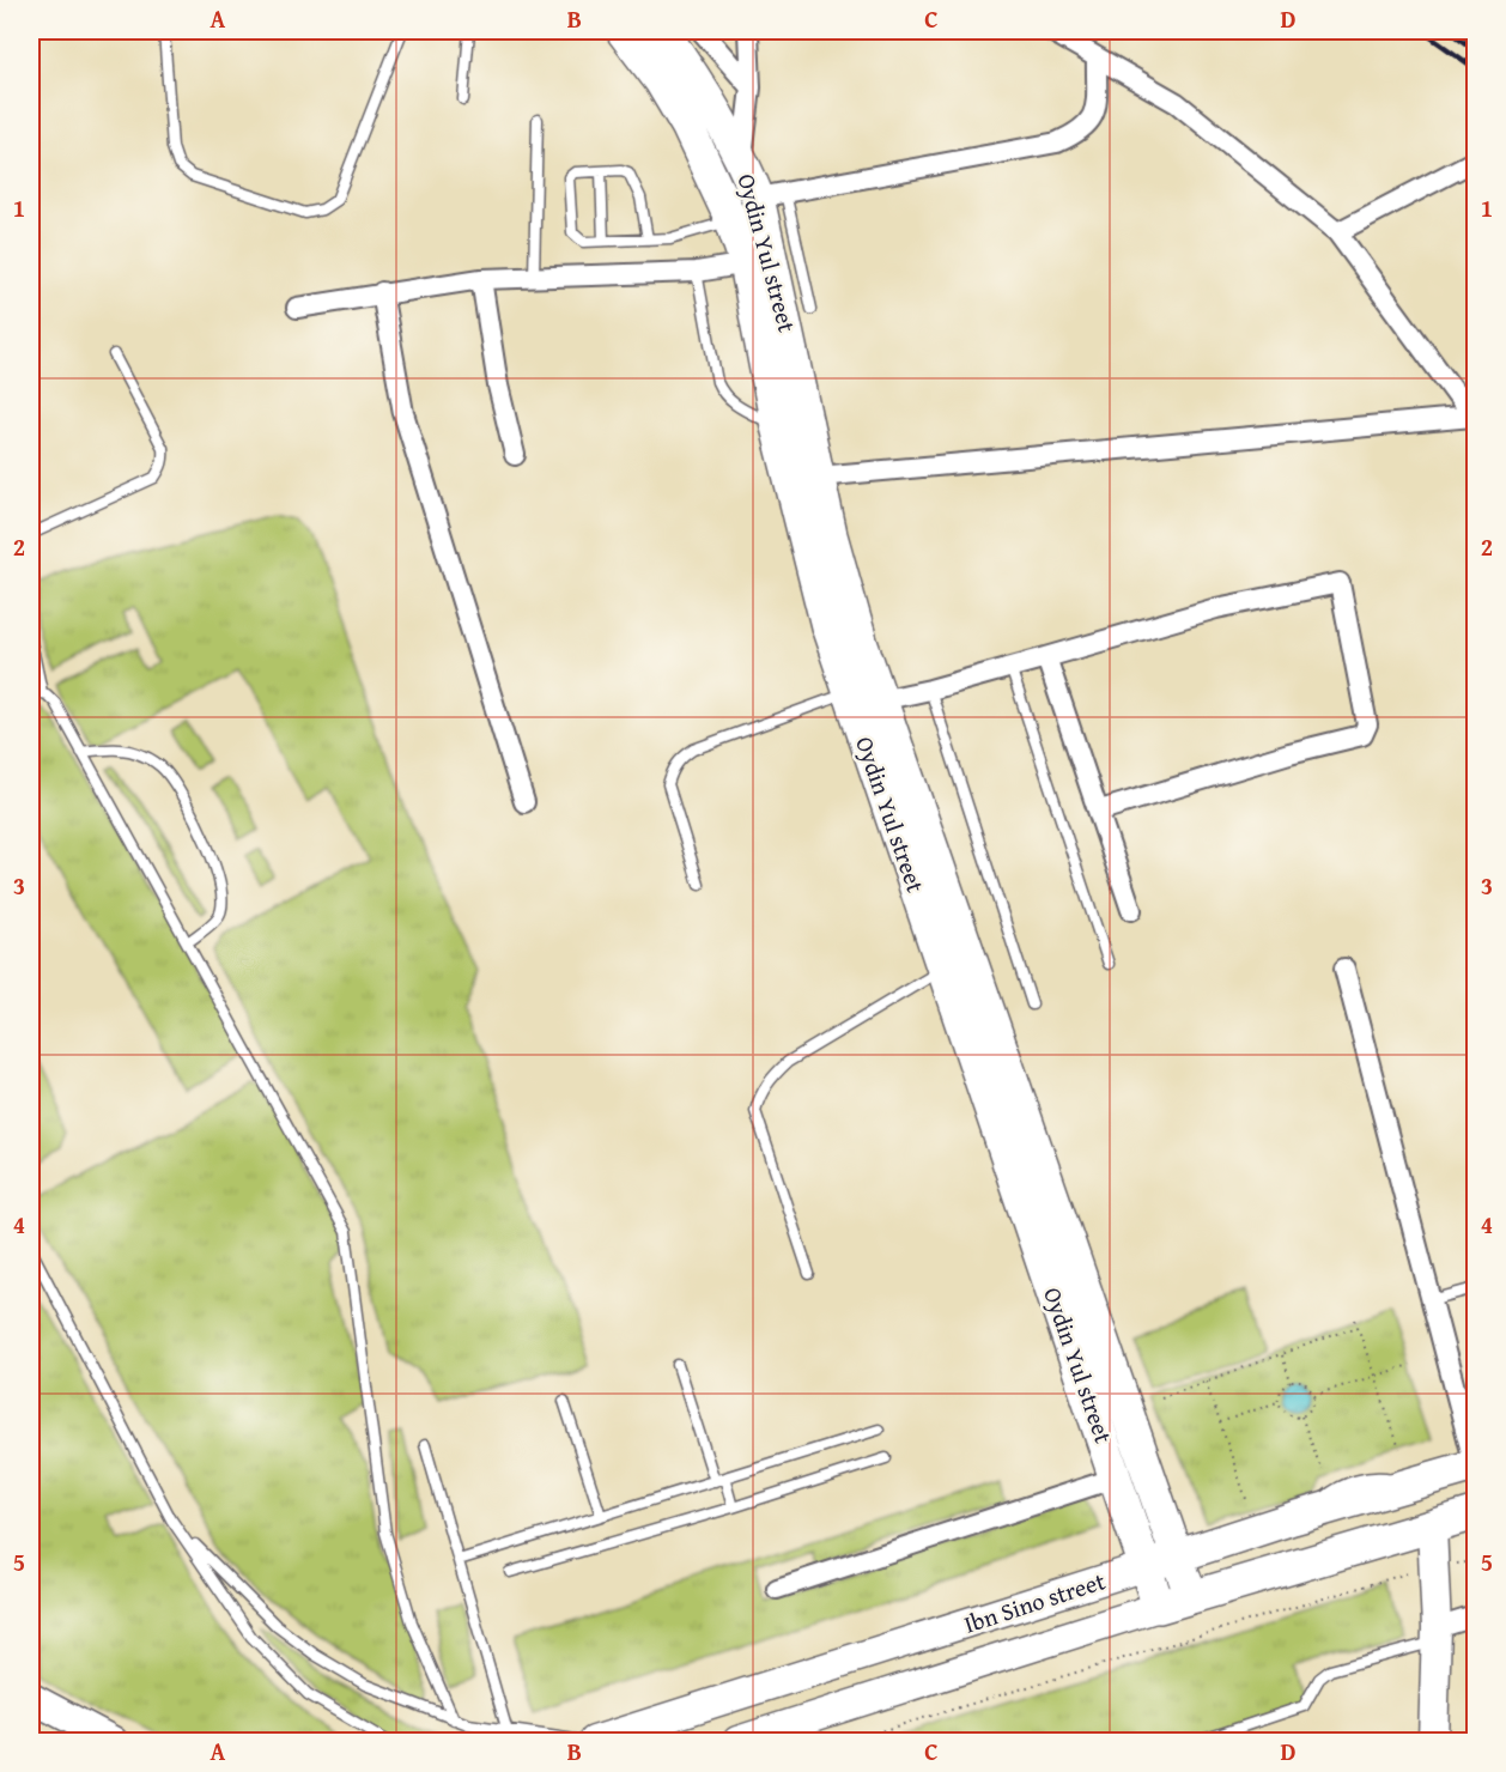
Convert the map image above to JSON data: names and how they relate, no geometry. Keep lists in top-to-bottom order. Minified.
{"streets":{"main road":["Oydin Yul street","Ibn Sino street"]},"crossings":[["Oydin Yul street","Ibn Sino street"]],"grid":{"columns":["A","B","C","D"],"rows":["1","2","3","4","5"]}}
